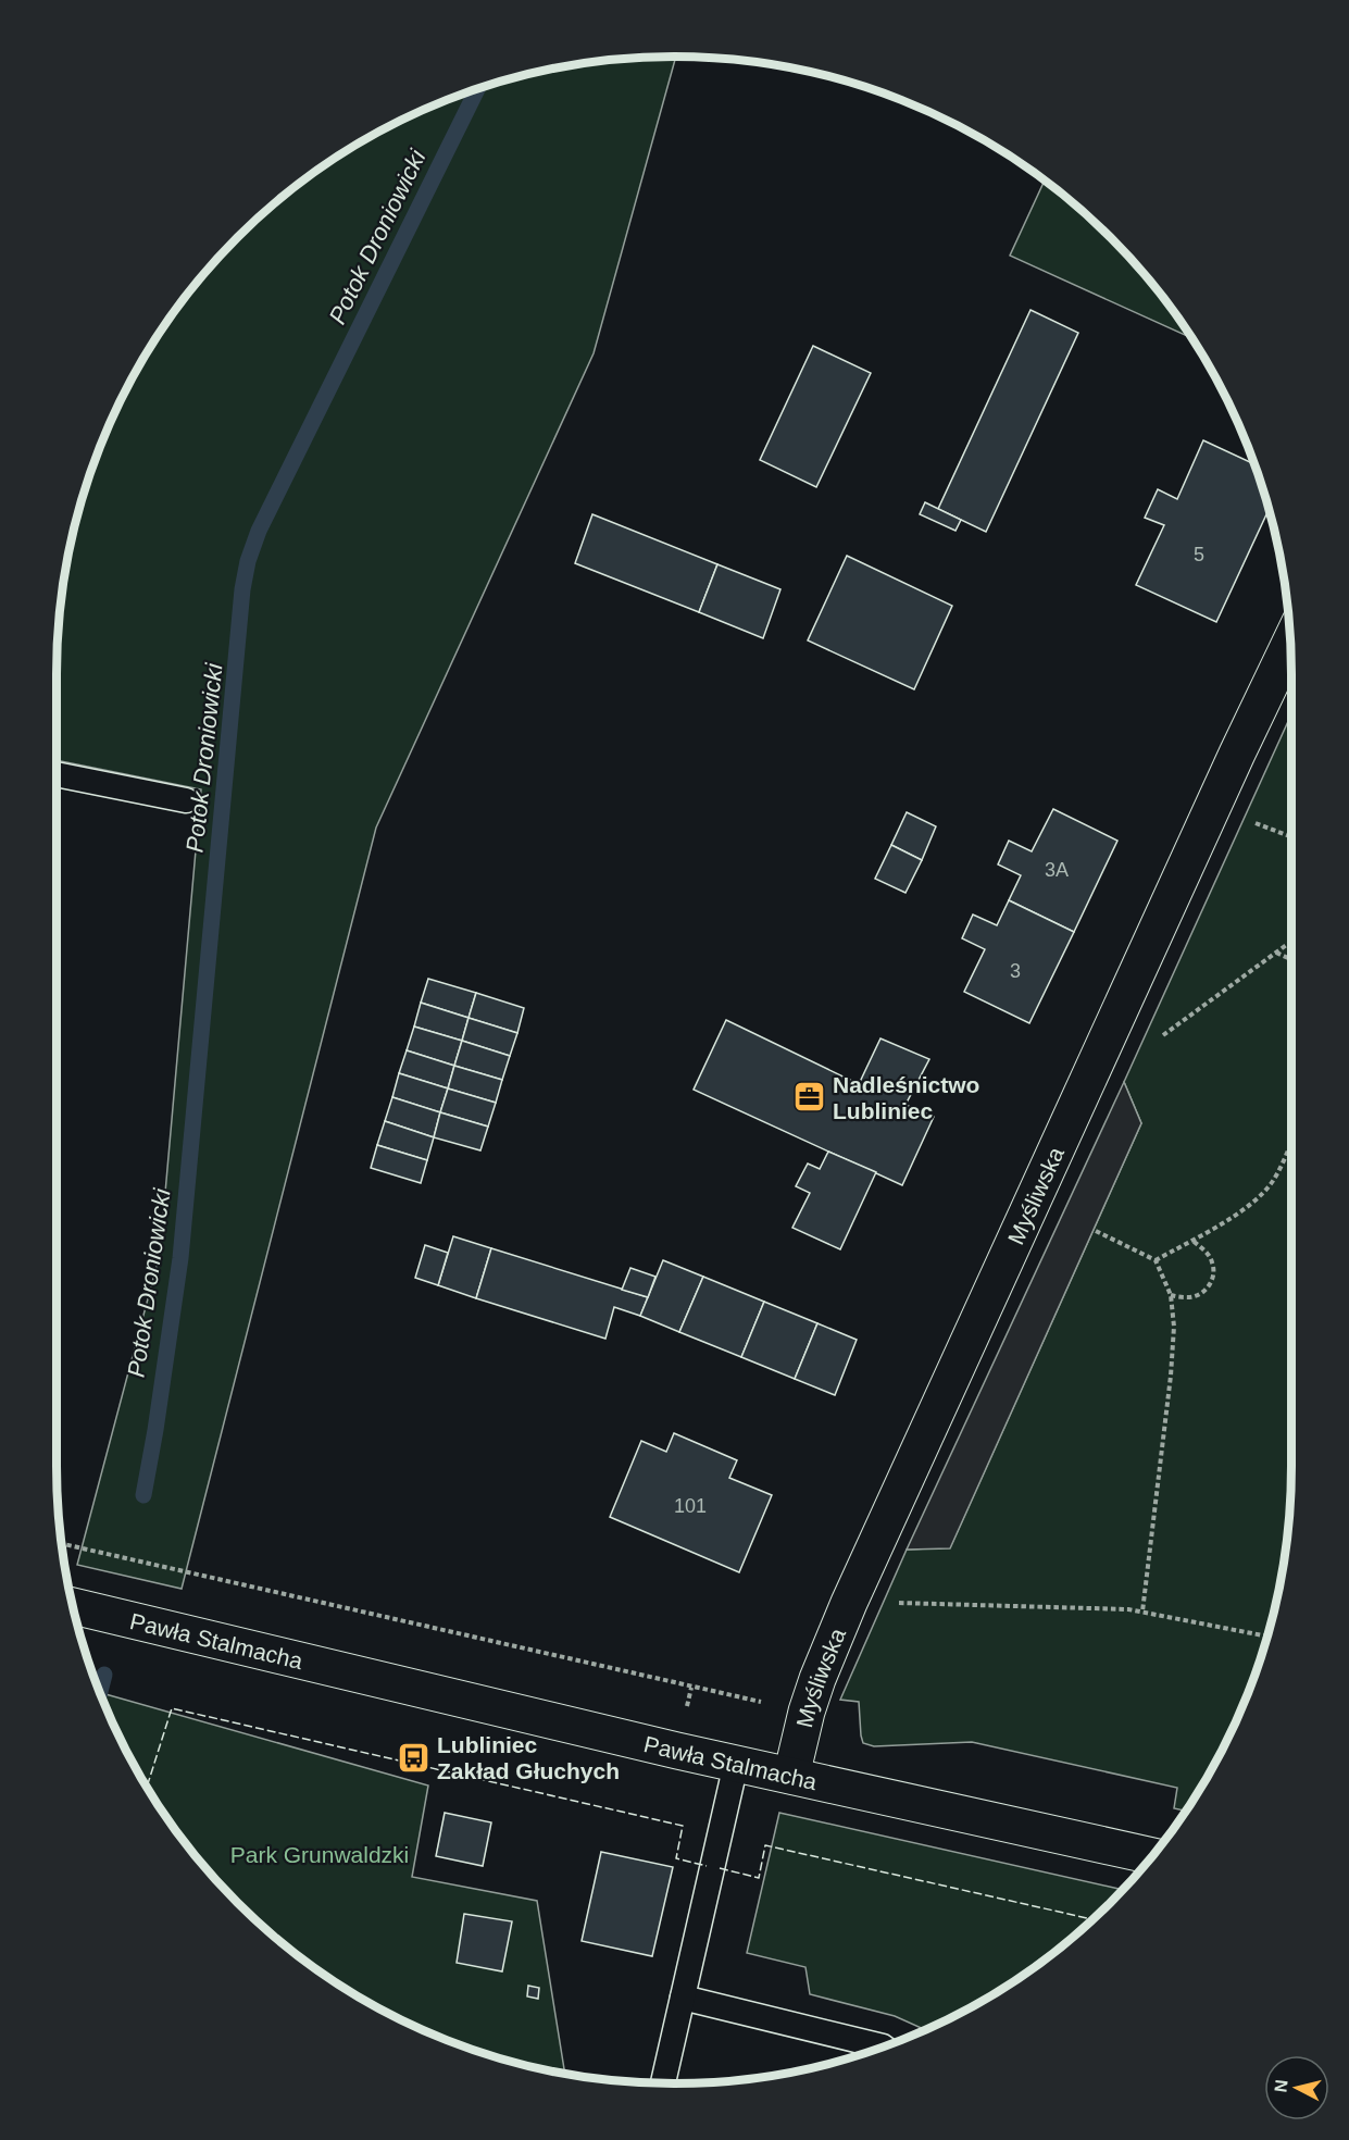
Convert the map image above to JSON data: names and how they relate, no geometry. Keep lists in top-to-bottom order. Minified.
{"streets":{"street":["Myśliwska","Pawła Stalmacha"]},"crossings":[["Myśliwska","Pawła Stalmacha"]],"water":["Potok Droniowicki"],"parks":["Park Grunwaldzki"],"places":{"office":["Nadleśnictwo Lubliniec"],"bus stop":["Lubliniec Zakład Głuchych"]},"house_numbers":["5","3A","3","101"],"north":"left"}
